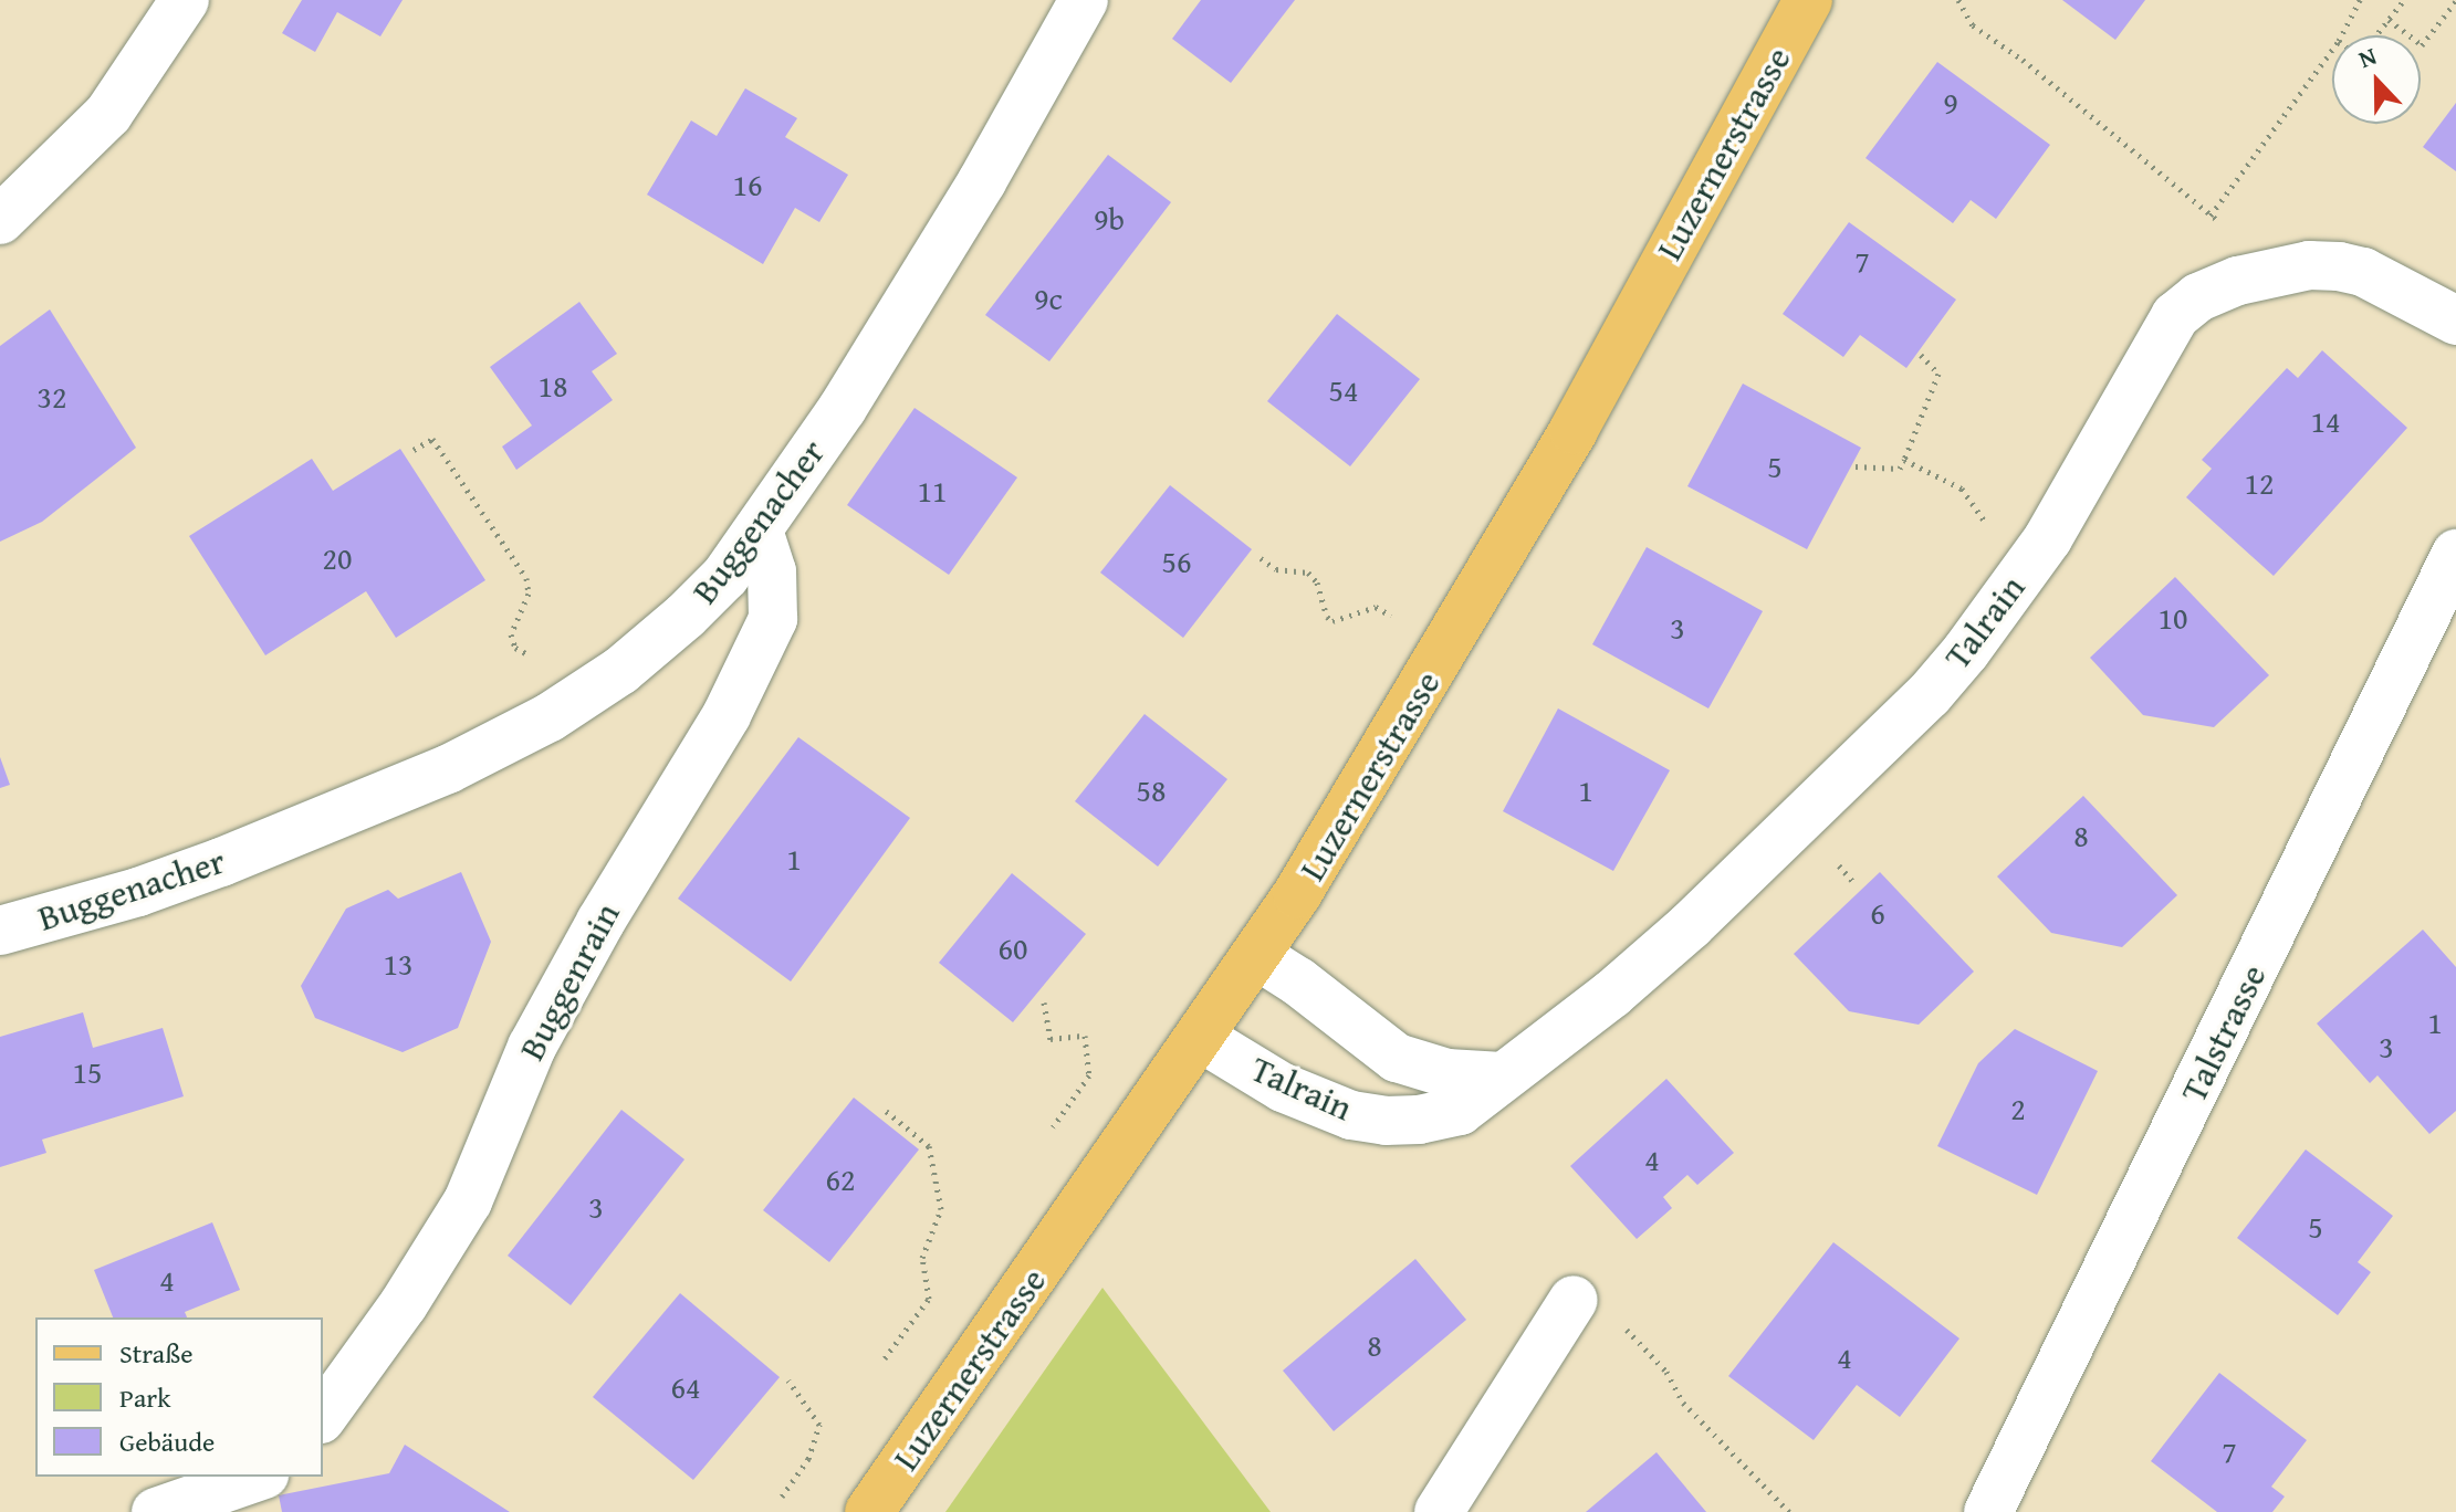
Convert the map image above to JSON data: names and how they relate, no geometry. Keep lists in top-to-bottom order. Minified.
{"streets":{"main road":["Luzernerstrasse"],"street":["Buggenacher","Talrain","Buggenrain","Talstrasse"]},"crossings":[["Luzernerstrasse","Talrain"],["Buggenacher","Buggenrain"]],"house_numbers":["9","16","9b","7","9c","18","54","32","14","5","12","11","20","56","10","3","58","1","8","1","6","60","13","1","3","15","2","4","62","3","5","4","8","4","64","7"],"legend":["Straße","Park","Gebäude"],"north":"top"}
